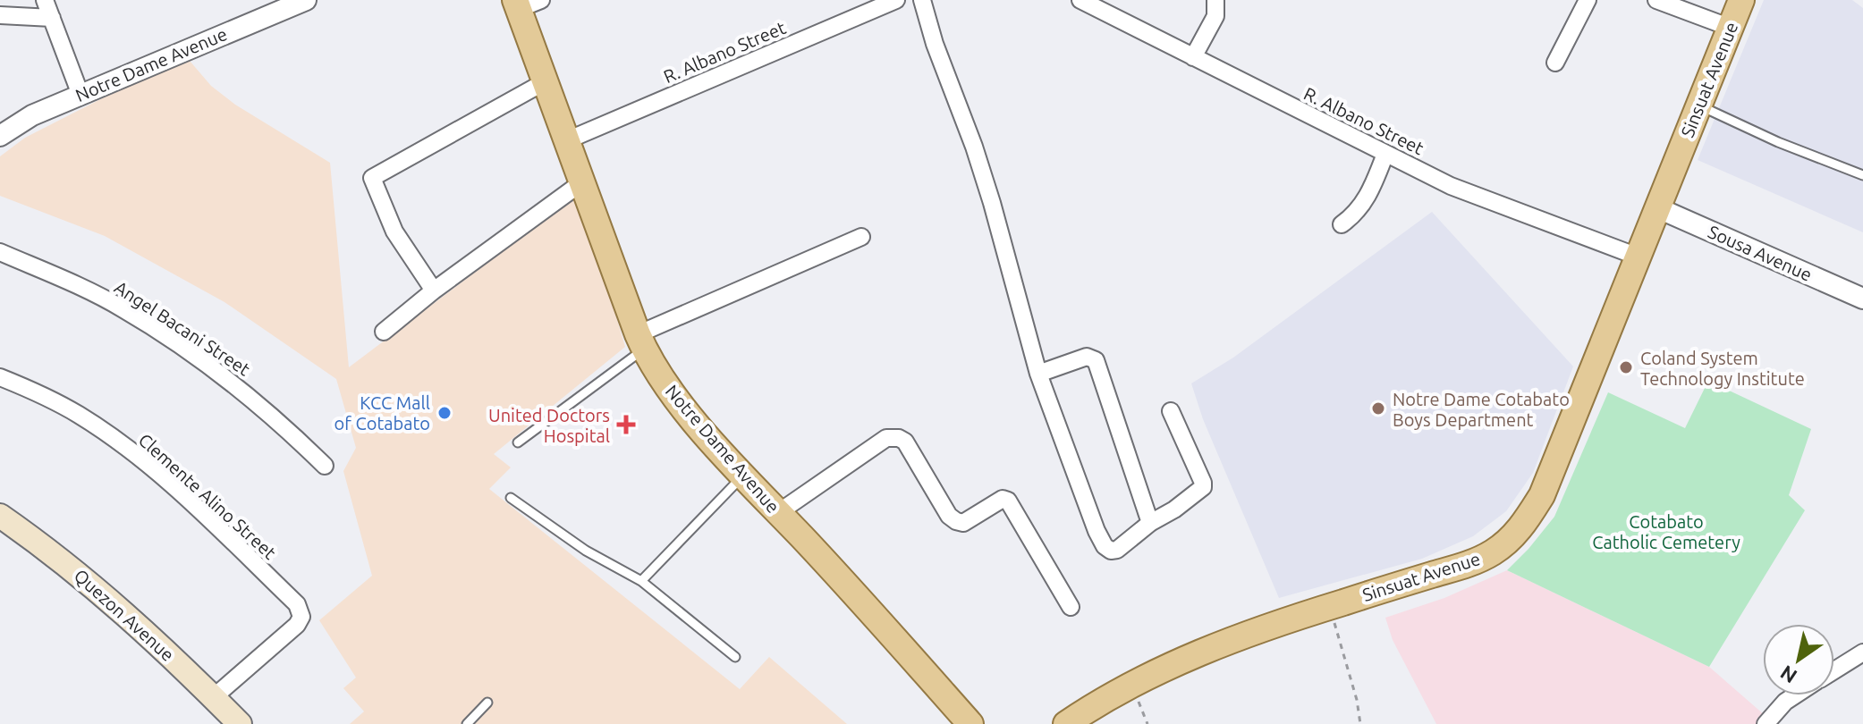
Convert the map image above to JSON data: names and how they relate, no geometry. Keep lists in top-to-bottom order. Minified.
{"streets":{"main road":["Notre Dame Avenue","Sinsuat Avenue","Quezon Avenue"],"street":["R. Albano Street","Sousa Avenue","Angel Bacani Street","Clemente Alino Street"]},"crossings":[["R. Albano Street","Notre Dame Avenue"],["R. Albano Street","Sinsuat Avenue"],["Sinsuat Avenue","Sousa Avenue"],["Clemente Alino Street","Quezon Avenue"]],"parks":["Cotabato Catholic Cemetery"],"places":{"other":["Coland System Technology Institute","Notre Dame Cotabato Boys Department","KCC Mall of Cotabato"],"health":["United Doctors Hospital"]},"north":"bottom left"}
